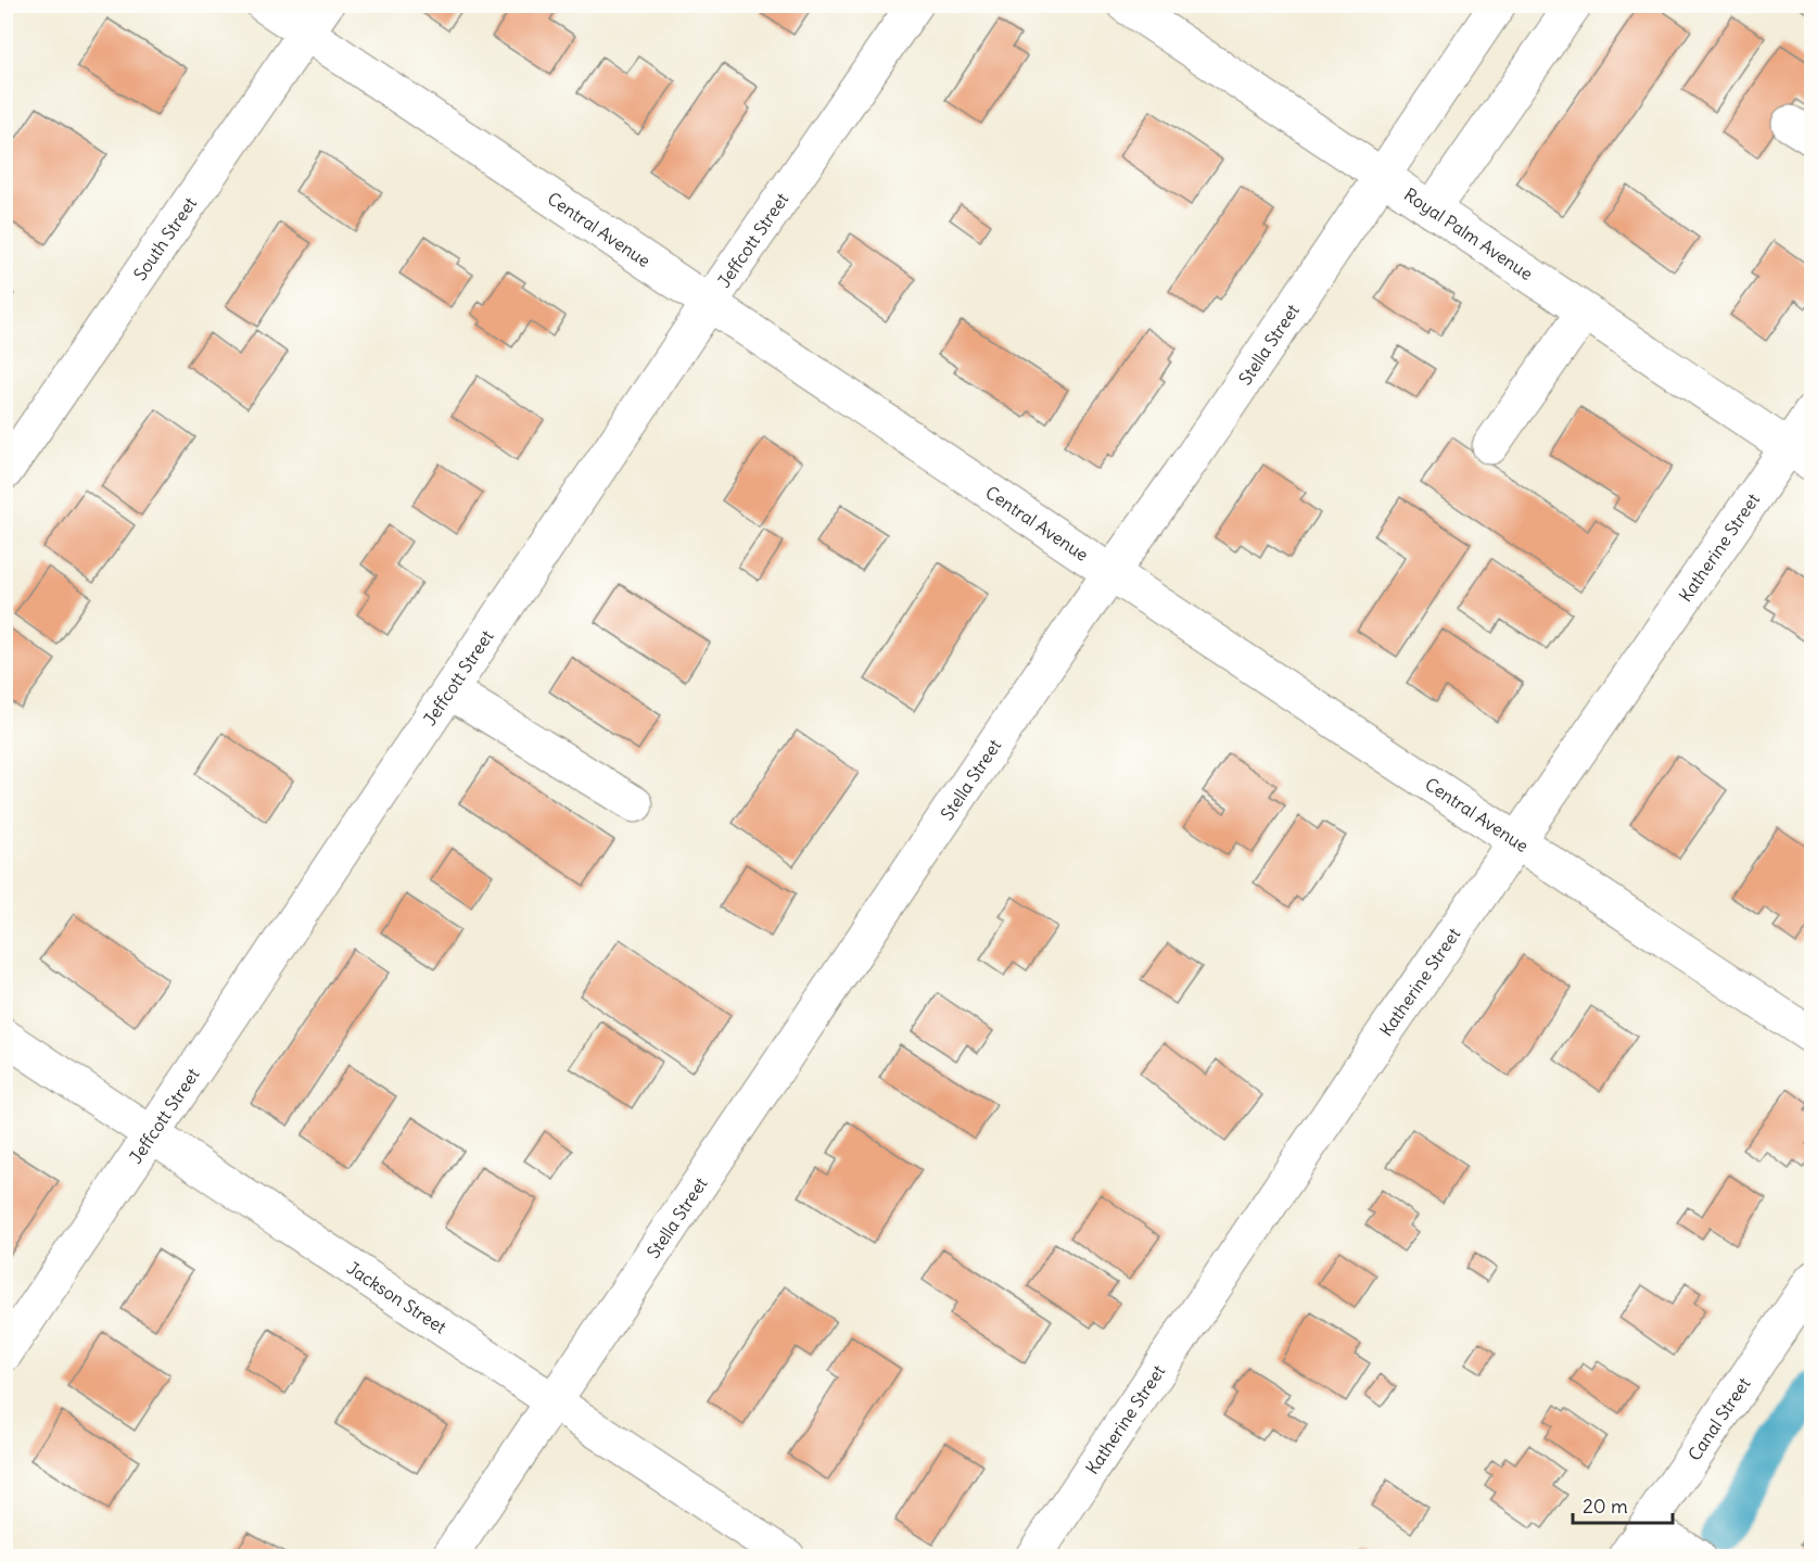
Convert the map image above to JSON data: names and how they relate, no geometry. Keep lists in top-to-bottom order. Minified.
{"streets":{"street":["Central Avenue","Royal Palm Avenue","South Street","Jeffcott Street","Stella Street","Katherine Street","Jackson Street","Canal Street"]},"crossings":[["Central Avenue","South Street"],["Central Avenue","Jeffcott Street"],["Central Avenue","Stella Street"],["Central Avenue","Katherine Street"],["Royal Palm Avenue","Stella Street"],["Royal Palm Avenue","Katherine Street"],["Jeffcott Street","Jackson Street"],["Stella Street","Jackson Street"]],"scale_bar":"20 m"}
